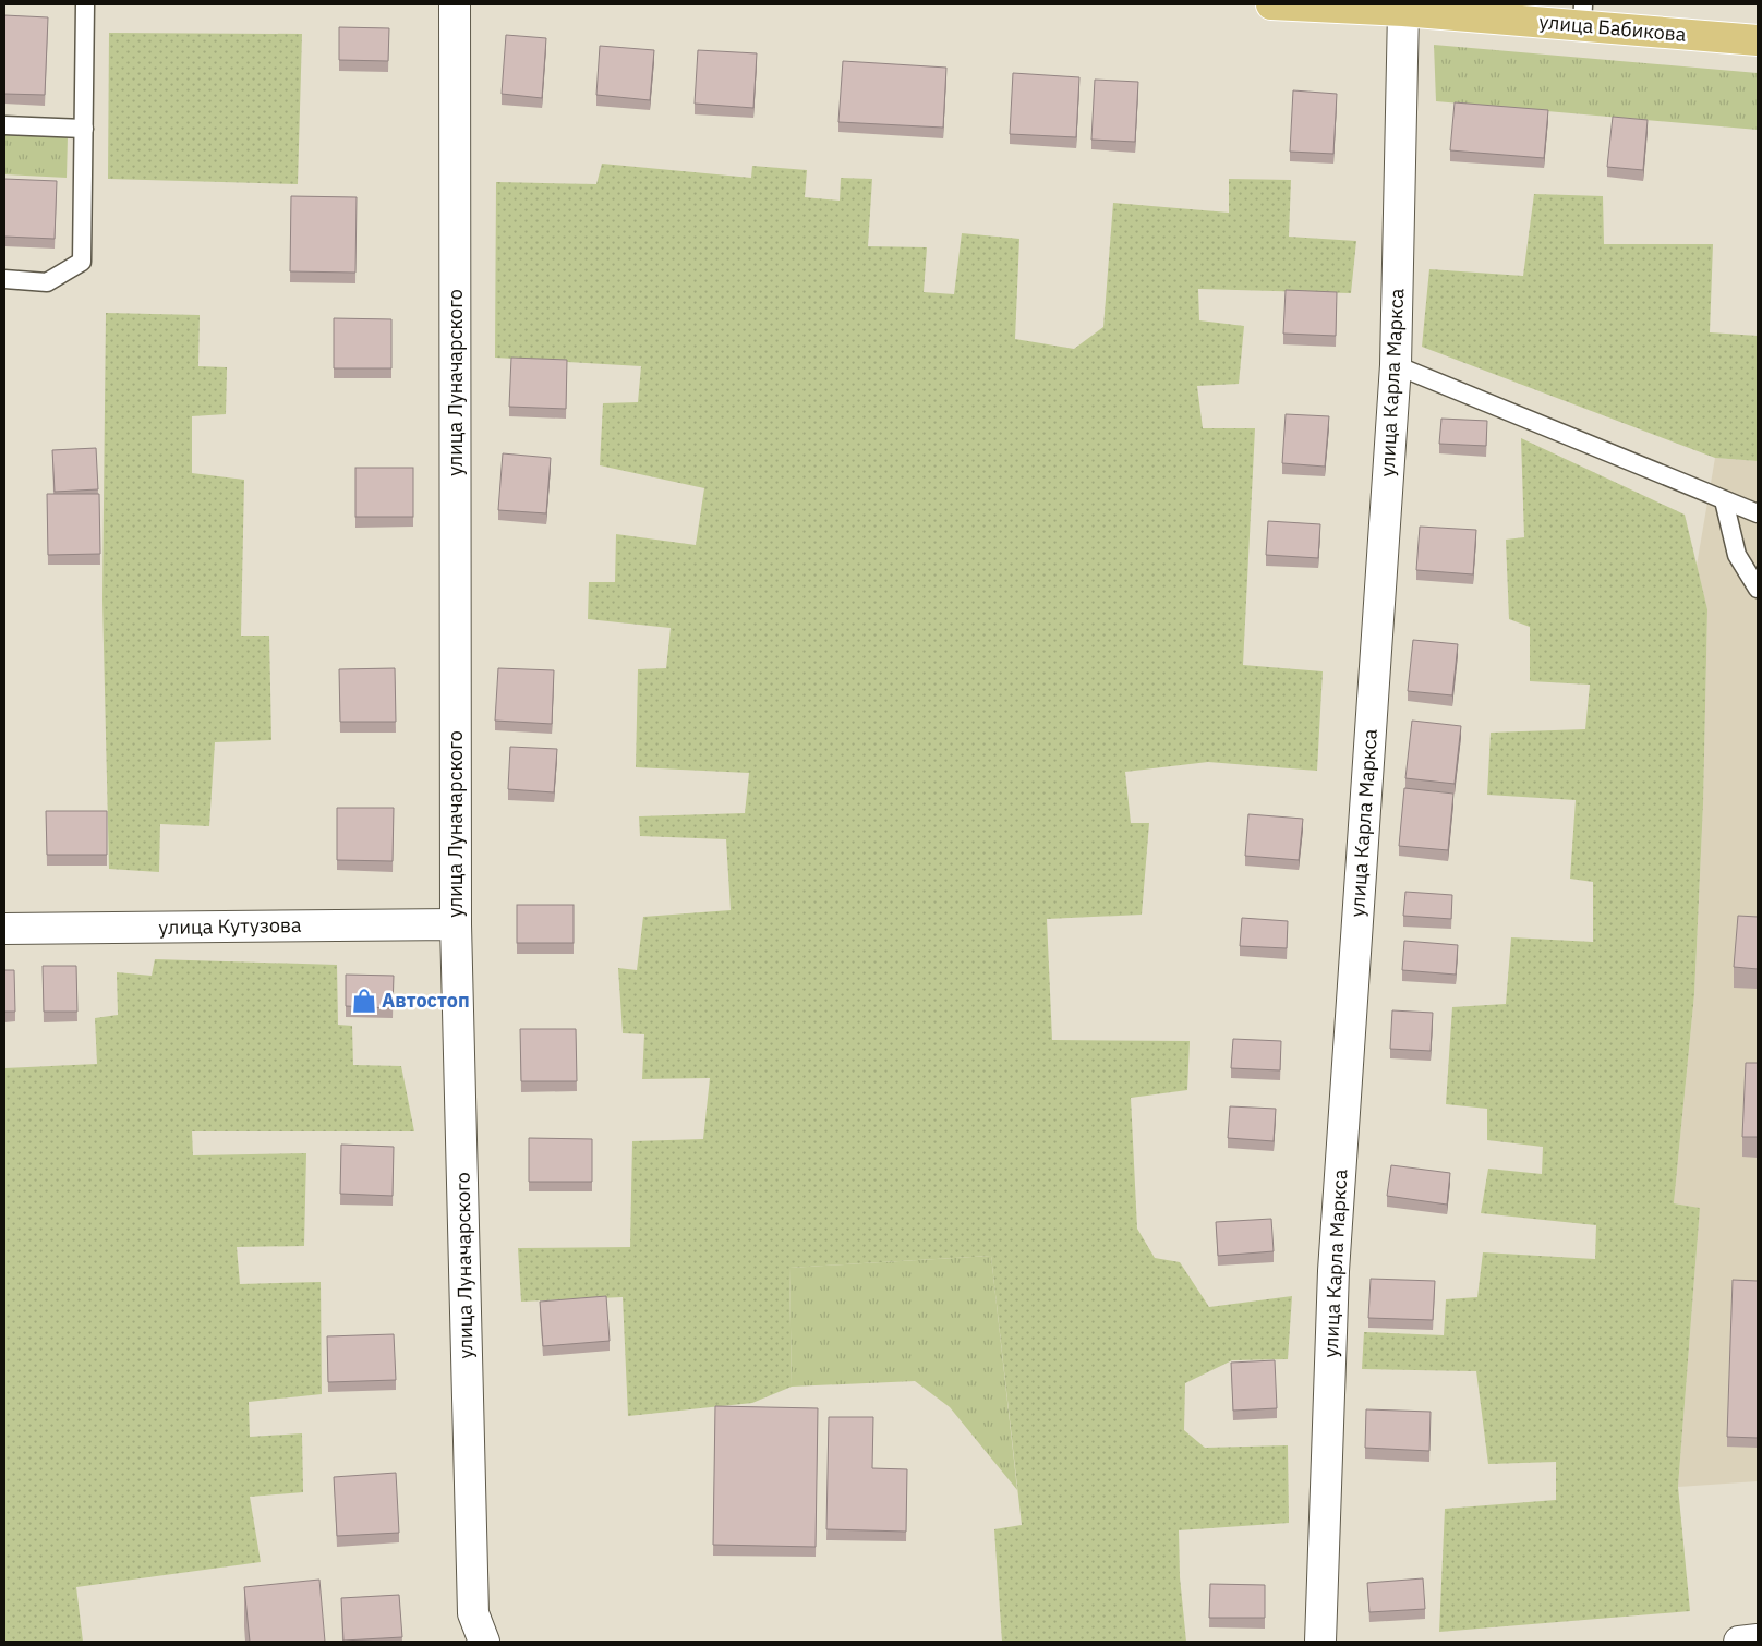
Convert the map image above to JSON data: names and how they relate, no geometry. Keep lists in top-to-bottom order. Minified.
{"streets":{"main road":["улица Бабикова"],"street":["улица Луначарского","улица Карла Маркса","улица Кутузова"]},"crossings":[["улица Бабикова","улица Карла Маркса"],["улица Луначарского","улица Кутузова"]],"places":{"shop":["Автостоп"]}}
